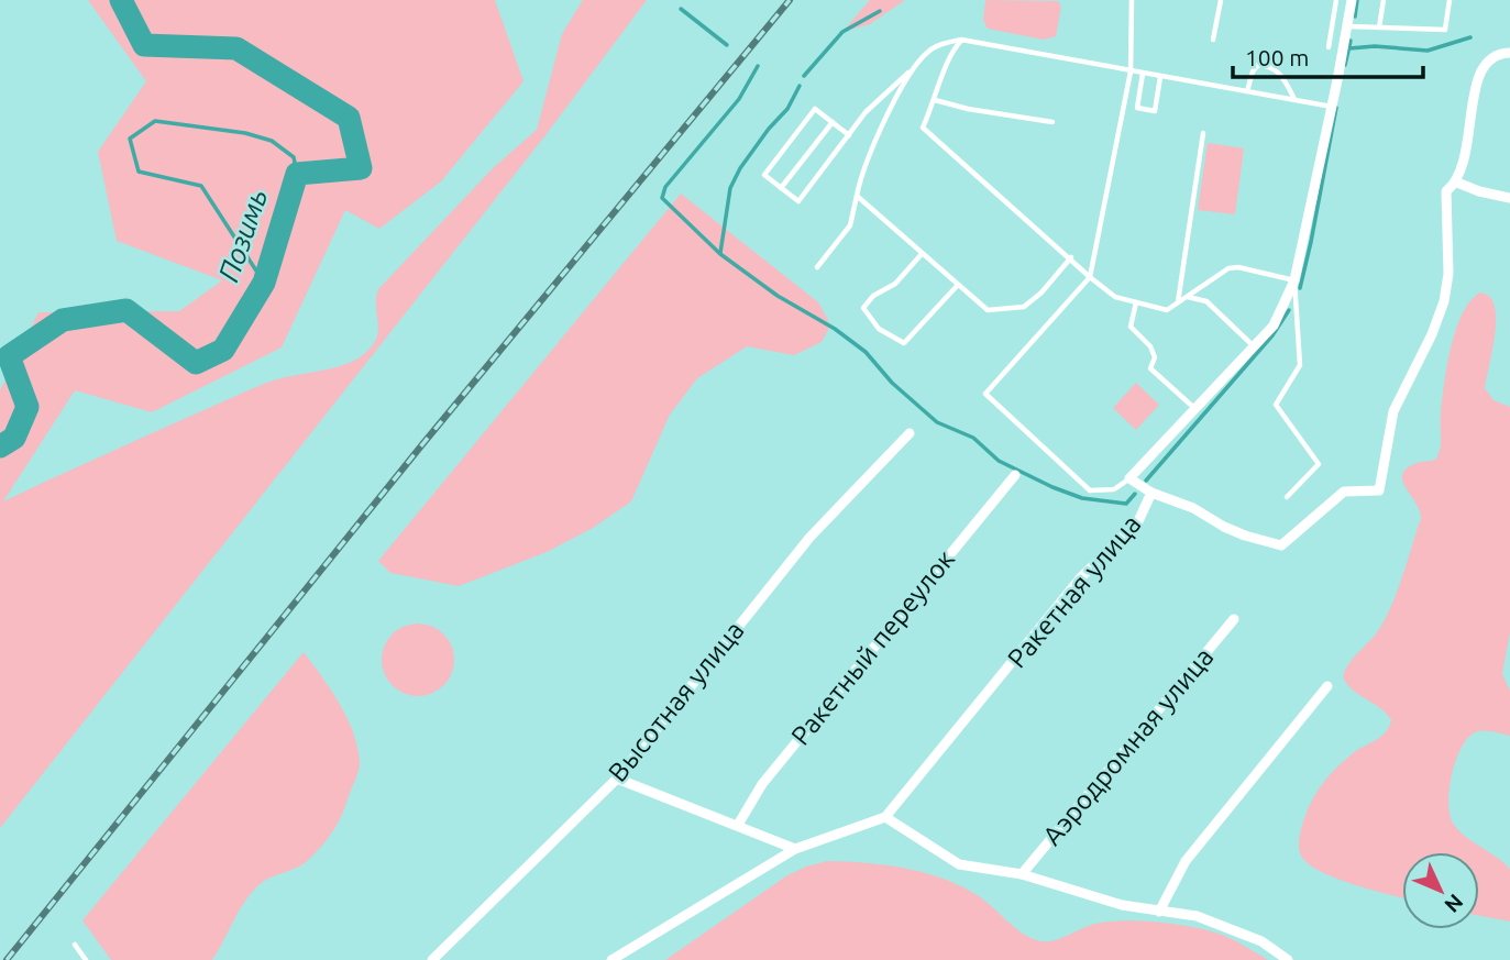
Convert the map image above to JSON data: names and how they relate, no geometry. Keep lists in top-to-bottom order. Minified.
{"streets":{"street":["Ракетная улица","Ракетный переулок","Высотная улица","Аэродромная улица"]},"water":["Позимь"],"scale_bar":"100 m","north":"bottom right"}
